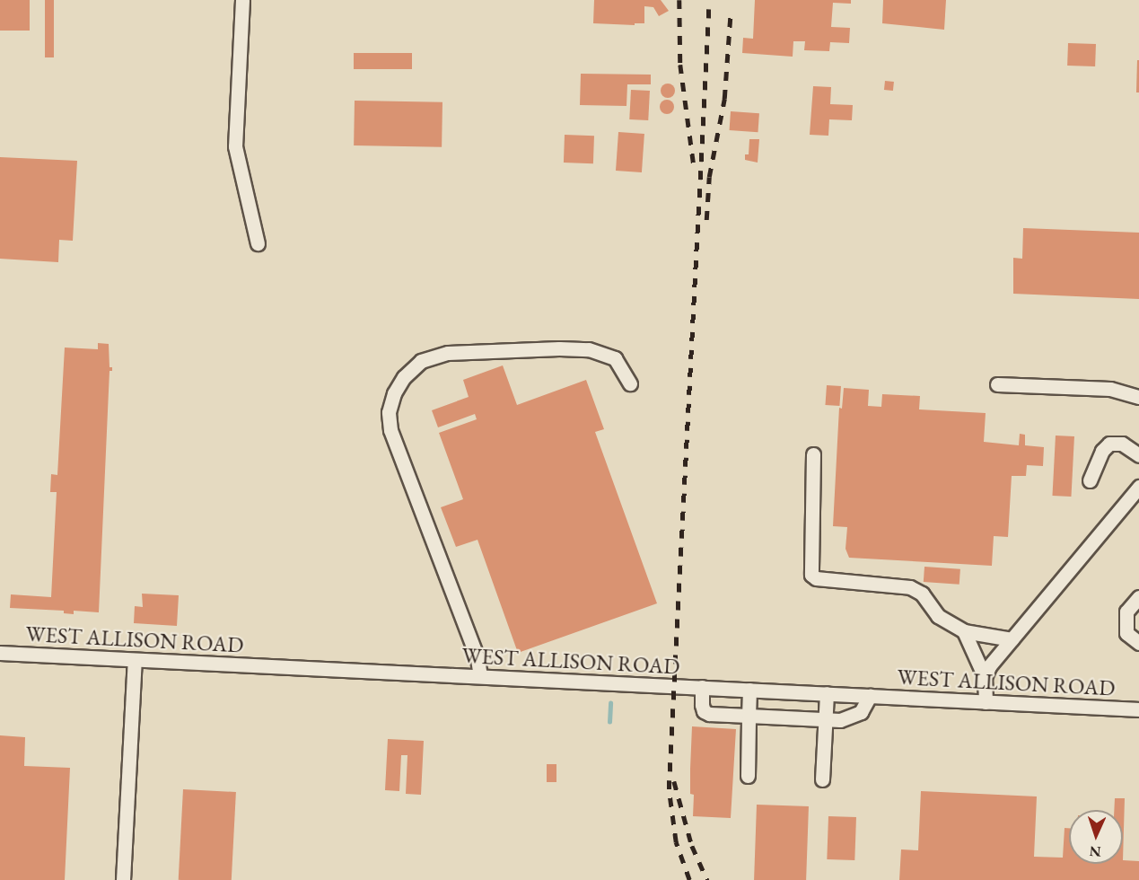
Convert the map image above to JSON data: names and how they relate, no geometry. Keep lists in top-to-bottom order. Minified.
{"streets":{"street":["WEST ALLISON ROAD"]},"north":"bottom"}
